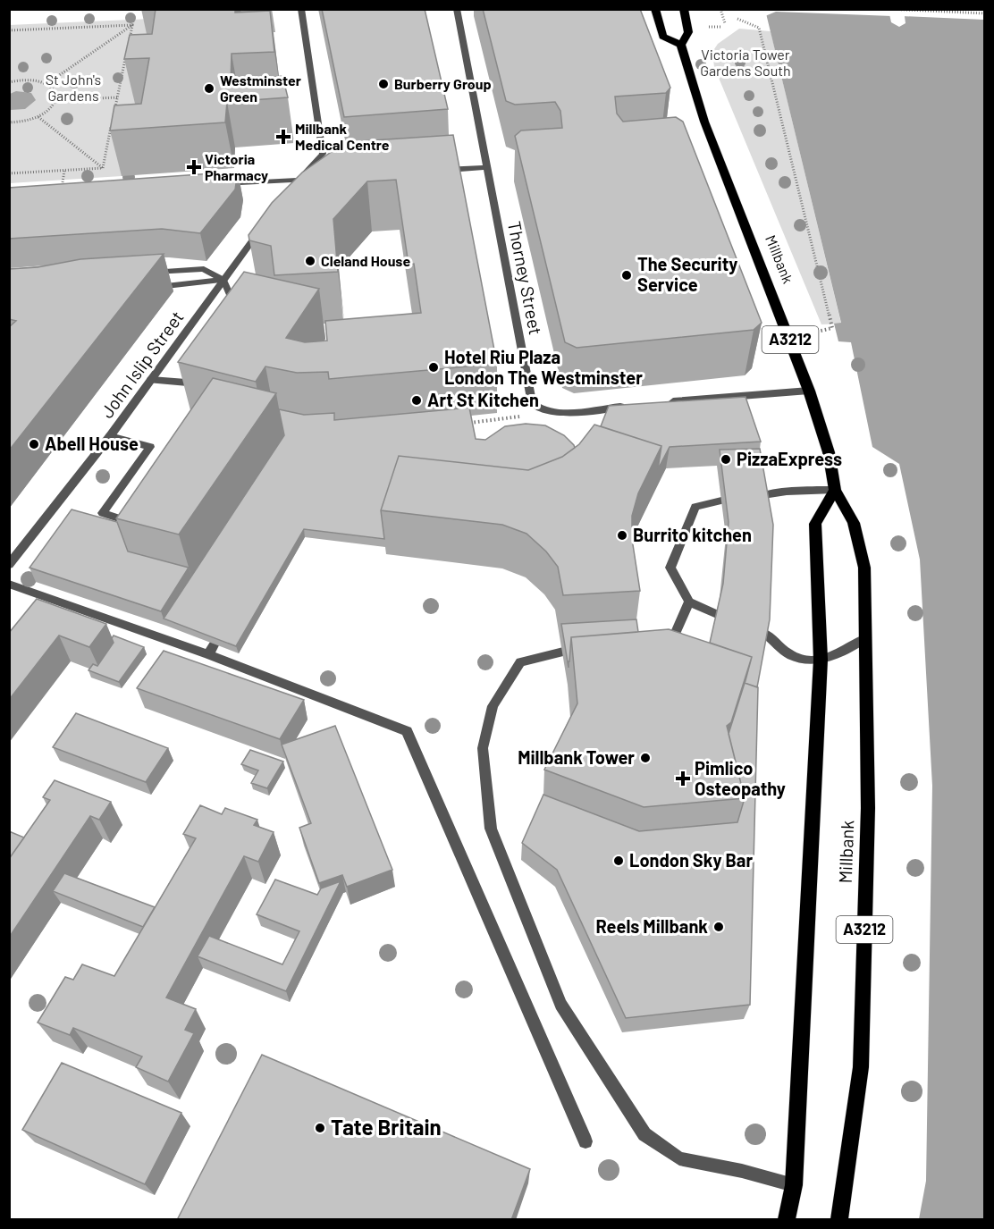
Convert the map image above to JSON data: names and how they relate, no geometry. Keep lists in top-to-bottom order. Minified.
{"streets":{"main road":["Millbank","A3212"],"street":["Thorney Street","John Islip Street"]},"parks":["Victoria Tower Gardens South","St John's Gardens"],"places":{"other":["Burberry Group","Westminster Green","Cleland House","The Security Service","Hotel Riu Plaza London The Westminster","Art St Kitchen","Abell House","PizzaExpress","Burrito kitchen","Millbank Tower","London Sky Bar","Reels Millbank","Tate Britain"],"health":["Millbank Medical Centre","Victoria Pharmacy","Pimlico Osteopathy"]}}
